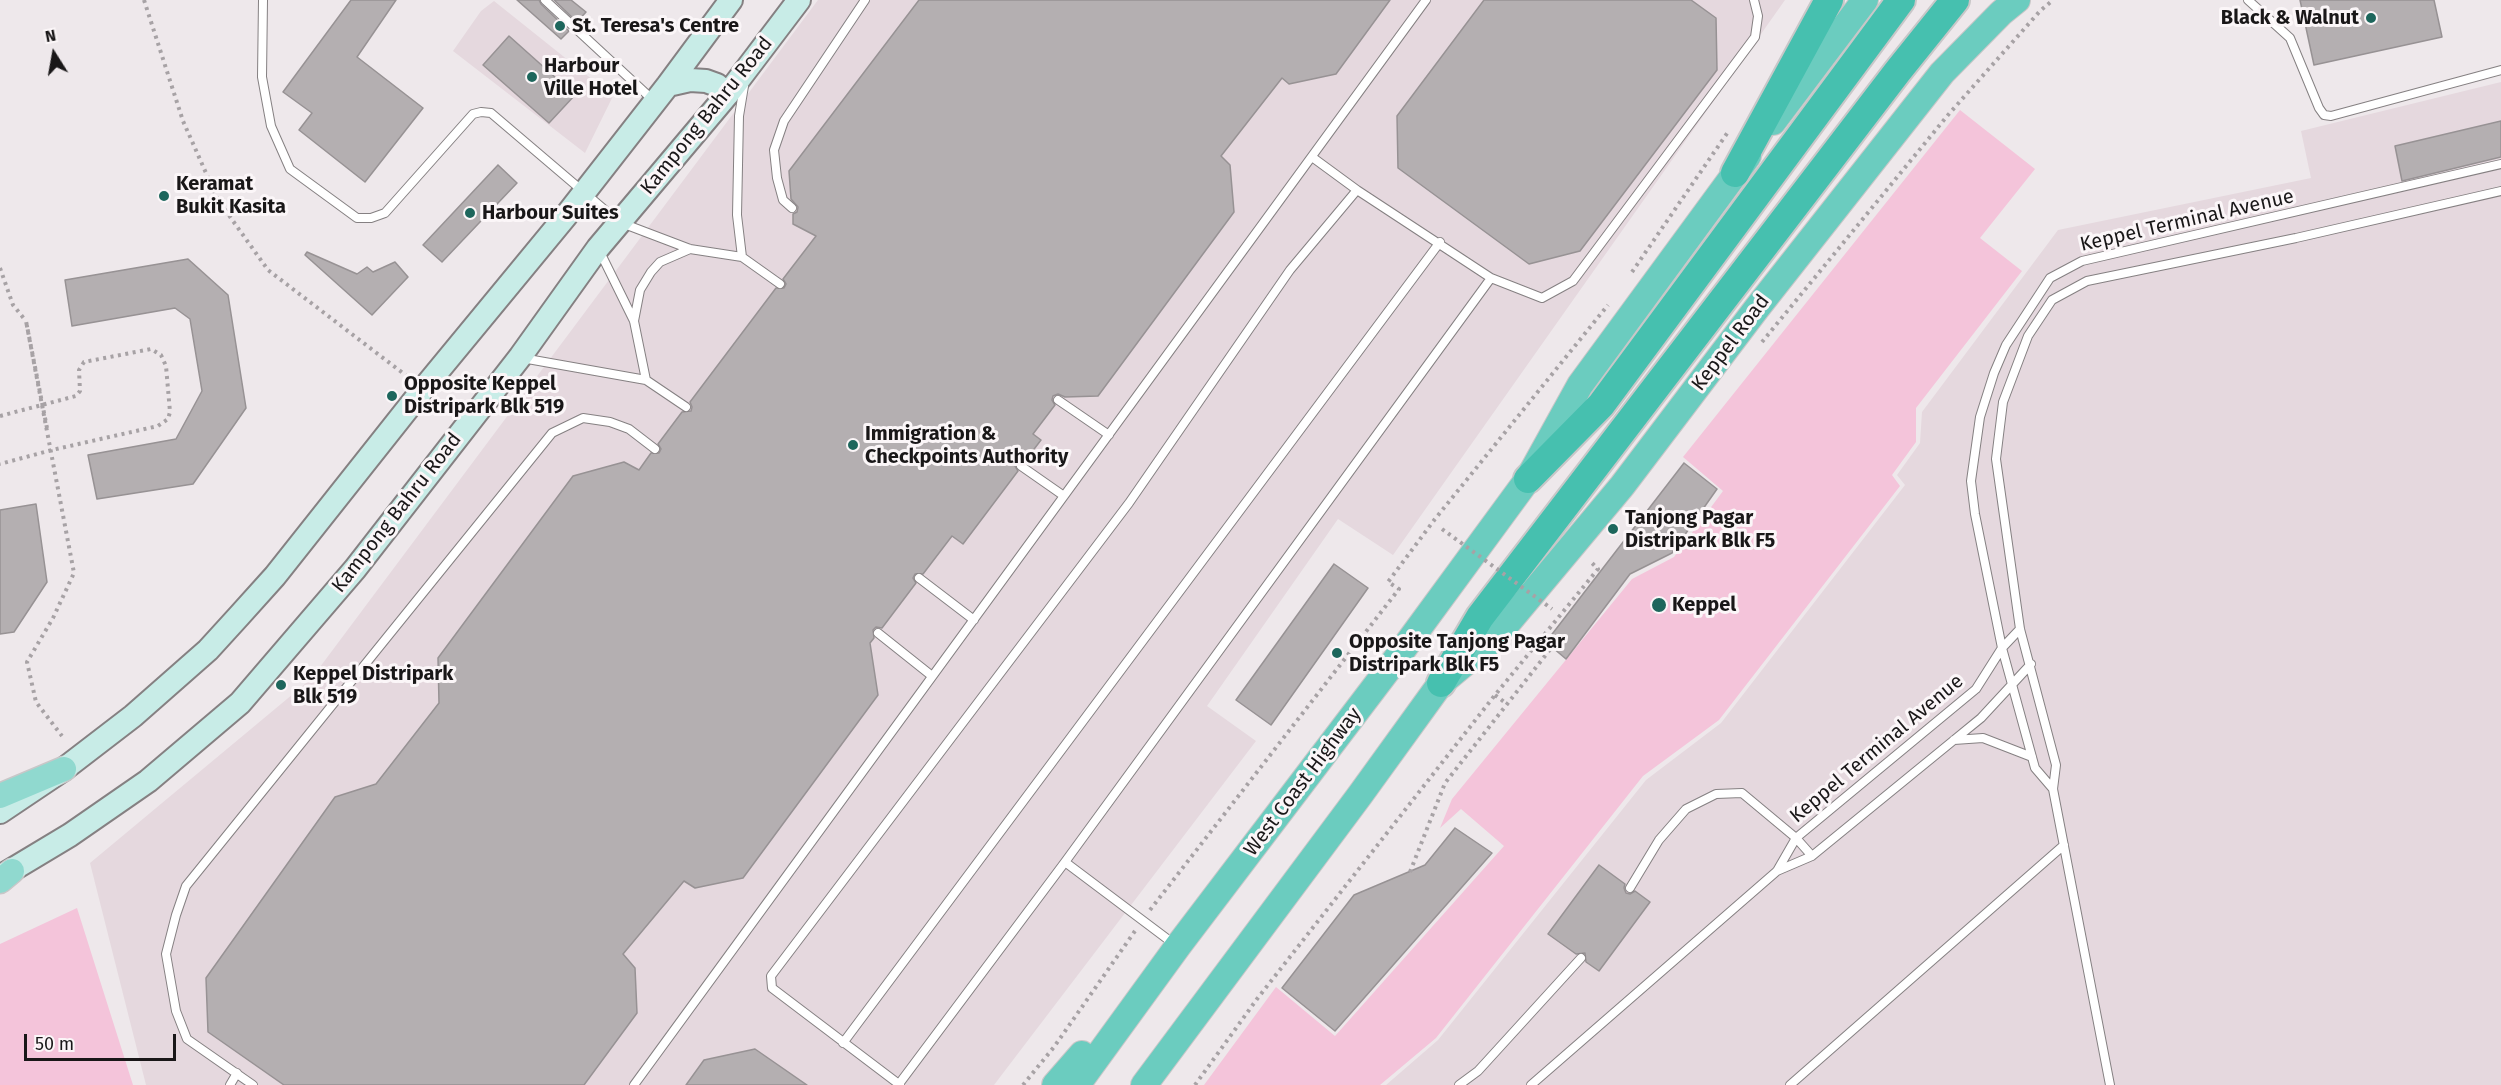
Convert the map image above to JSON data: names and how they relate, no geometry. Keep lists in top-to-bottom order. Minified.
{"streets":{"highway":["Keppel Road","West Coast Highway"],"main road":["Kampong Bahru Road"],"lane":["Keppel Terminal Avenue"]},"places":["Black & Walnut","St. Teresa's Centre","Harbour Ville Hotel","Keramat Bukit Kasita","Harbour Suites","Opposite Keppel Distripark Blk 519","Immigration & Checkpoints Authority","Tanjong Pagar Distripark Blk F5","Keppel","Opposite Tanjong Pagar Distripark Blk F5","Keppel Distripark Blk 519"],"scale_bar":"50 m","north":"top"}
